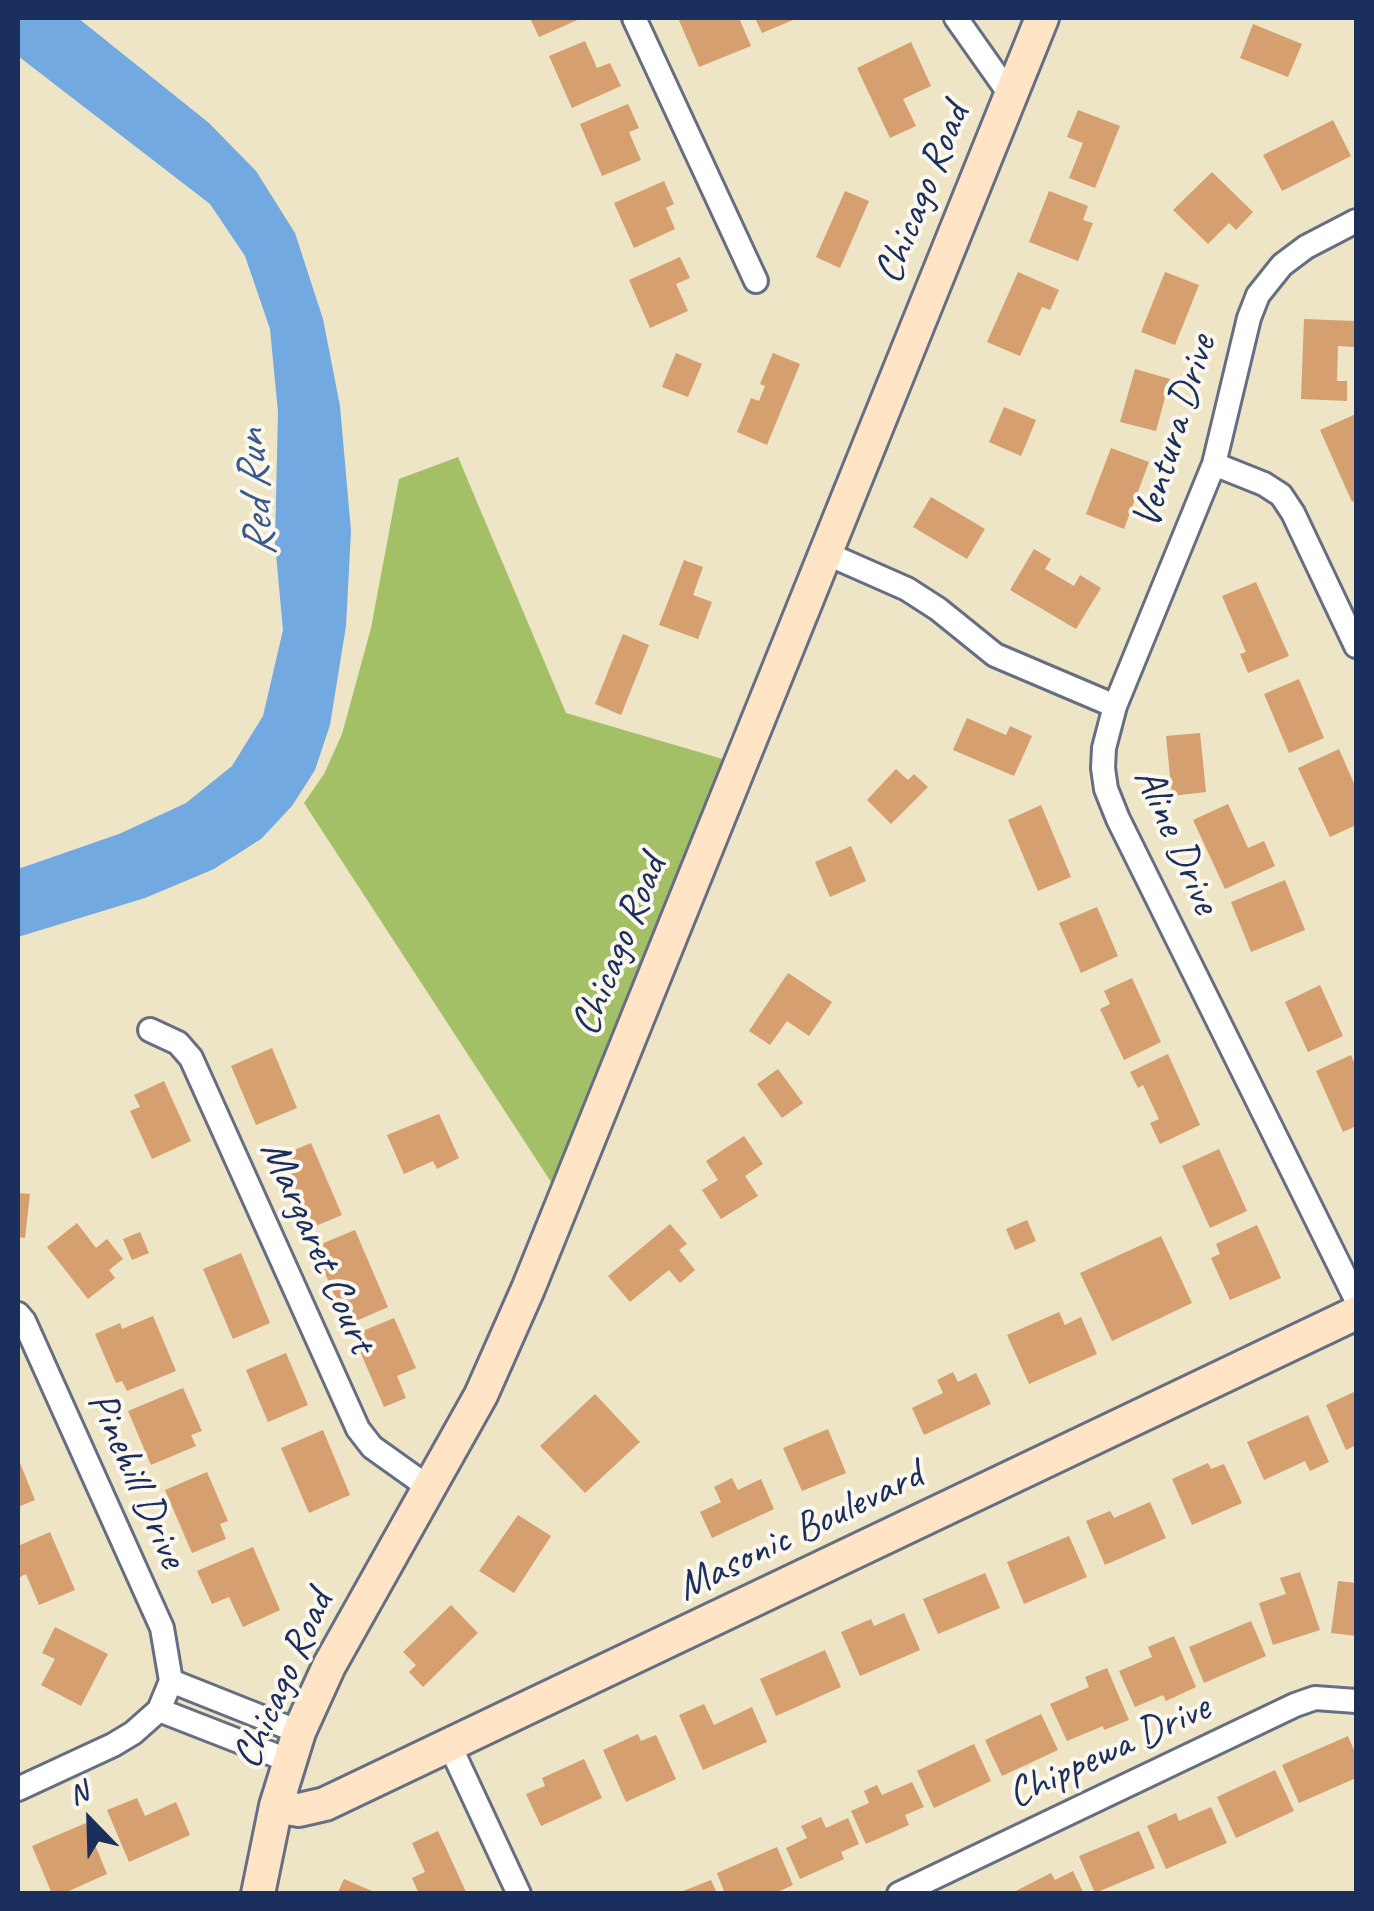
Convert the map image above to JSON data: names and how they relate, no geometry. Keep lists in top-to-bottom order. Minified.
{"streets":{"street":["Chicago Road","Ventura Drive","Aline Drive","Margaret Court","Pinehill Drive","Masonic Boulevard","Chippewa Drive"]},"crossings":[["Chicago Road","Margaret Court"],["Chicago Road","Masonic Boulevard"],["Ventura Drive","Aline Drive"]],"water":["Red Run"],"north":"top left"}
